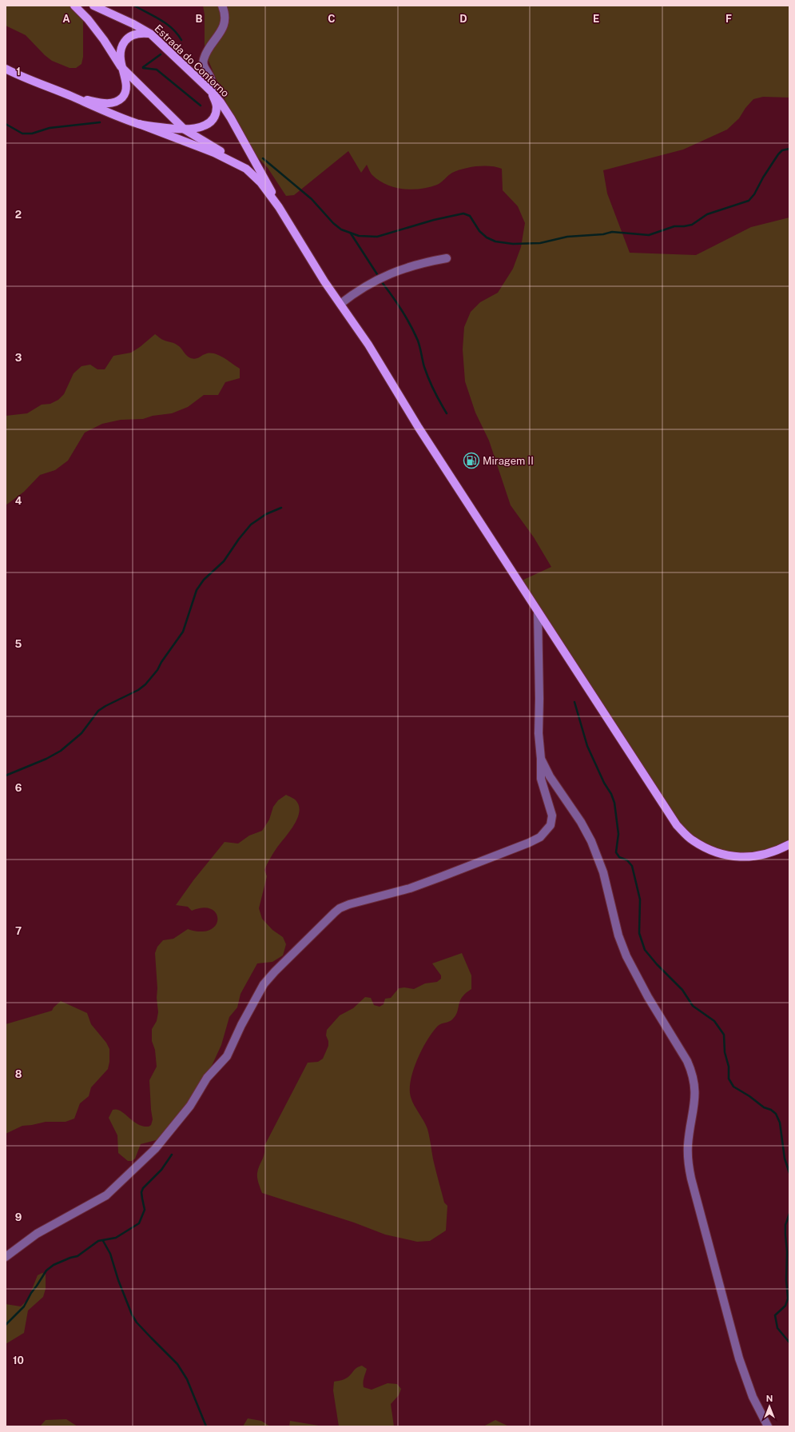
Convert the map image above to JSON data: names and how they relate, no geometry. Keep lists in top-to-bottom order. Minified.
{"streets":{"main road":["Estrada do Contorno"]},"places":{"fuel station":["Miragem II"]},"north":"top","grid":{"columns":["A","B","C","D","E","F"],"rows":["1","2","3","4","5","6","7","8","9","10"]}}
